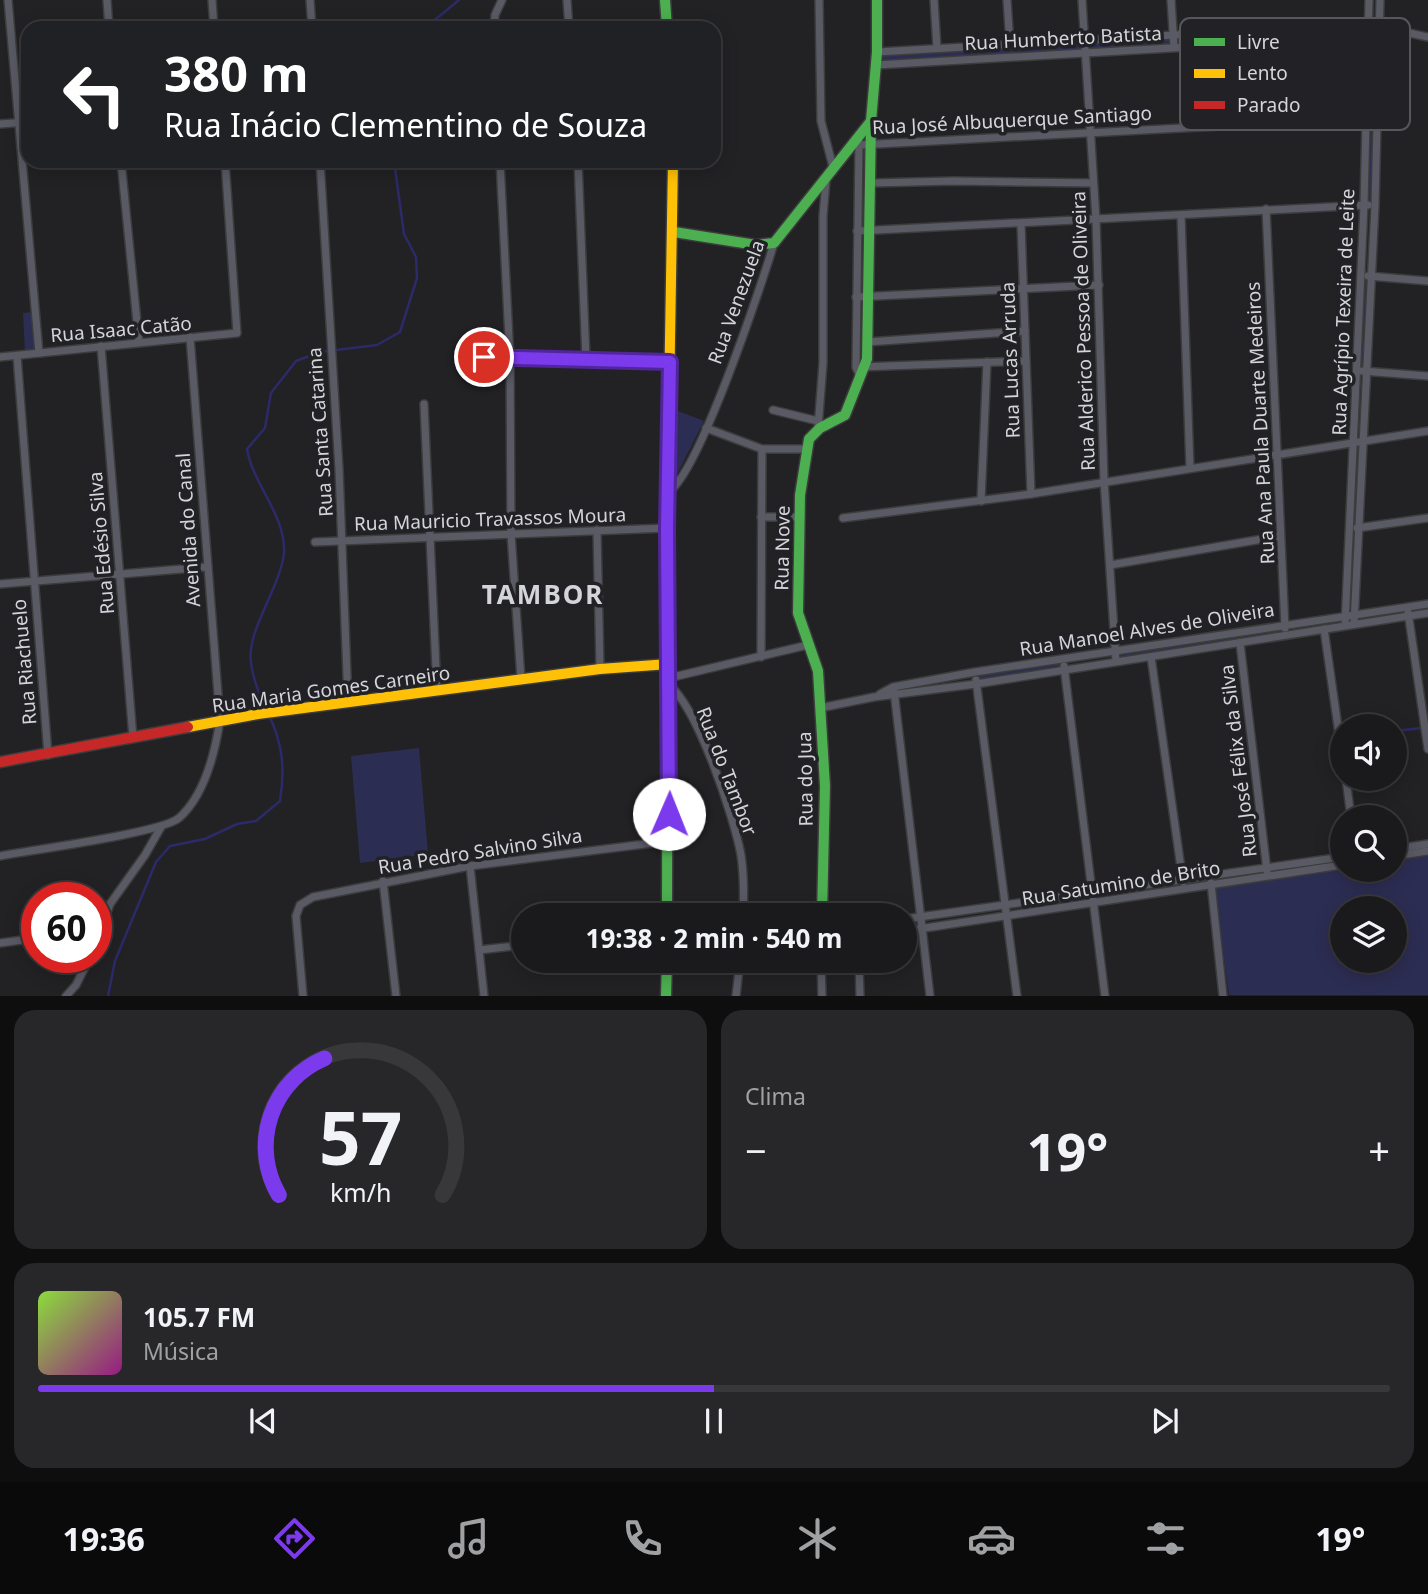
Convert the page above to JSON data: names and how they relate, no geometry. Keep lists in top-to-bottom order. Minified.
{"streets":{"street":["Rua Humberto Batista","Rua José Albuquerque Santiago","Rua Venezuela","Rua Agrípio Texeira de Leite","Rua Isaac Catão","Rua Alderico Pessoa de Oliveira","Rua Lucas Arruda","Rua Ana Paula Duarte Medeiros","Rua Santa Catarina","Rua Mauricio Travassos Moura","Avenida do Canal","Rua Edésio Silva","Rua Nove","Rua Manoel Alves de Oliveira","Rua Riachuelo","Rua Maria Gomes Carneiro","Rua José Félix da Silva","Rua do Tambor","Rua do Jua","Rua Pedro Salvino Silva","Rua Satumino de Brito"]},"crossings":[["Rua Humberto Batista","Rua Alderico Pessoa de Oliveira"],["Rua José Albuquerque Santiago","Rua Venezuela"],["Rua José Albuquerque Santiago","Rua Alderico Pessoa de Oliveira"],["Rua Agrípio Texeira de Leite","Rua Manoel Alves de Oliveira"],["Rua Isaac Catão","Avenida do Canal"],["Rua Isaac Catão","Rua Edésio Silva"],["Rua Isaac Catão","Rua Riachuelo"],["Rua Alderico Pessoa de Oliveira","Rua Manoel Alves de Oliveira"],["Rua Ana Paula Duarte Medeiros","Rua Manoel Alves de Oliveira"],["Rua Santa Catarina","Rua Mauricio Travassos Moura"],["Rua Santa Catarina","Rua Maria Gomes Carneiro"],["Avenida do Canal","Rua Maria Gomes Carneiro"],["Rua Edésio Silva","Rua Maria Gomes Carneiro"],["Rua Nove","Rua do Jua"],["Rua Manoel Alves de Oliveira","Rua José Félix da Silva"],["Rua Manoel Alves de Oliveira","Rua do Jua"],["Rua Riachuelo","Rua Maria Gomes Carneiro"],["Rua José Félix da Silva","Rua Satumino de Brito"]],"districts":["TAMBOR"],"legend":["Livre","Lento","Parado"],"page":{"turn":["380 m","Rua Inácio Clementino de Souza"],"limit":"60","trip":"19:38 · 2 min · 540 m","tile":"Clima","heat":["−","19°","+"],"song":["105.7 FM","Música"],"tabs":["19:36","19°"],"gauge":["57","km/h"]}}
